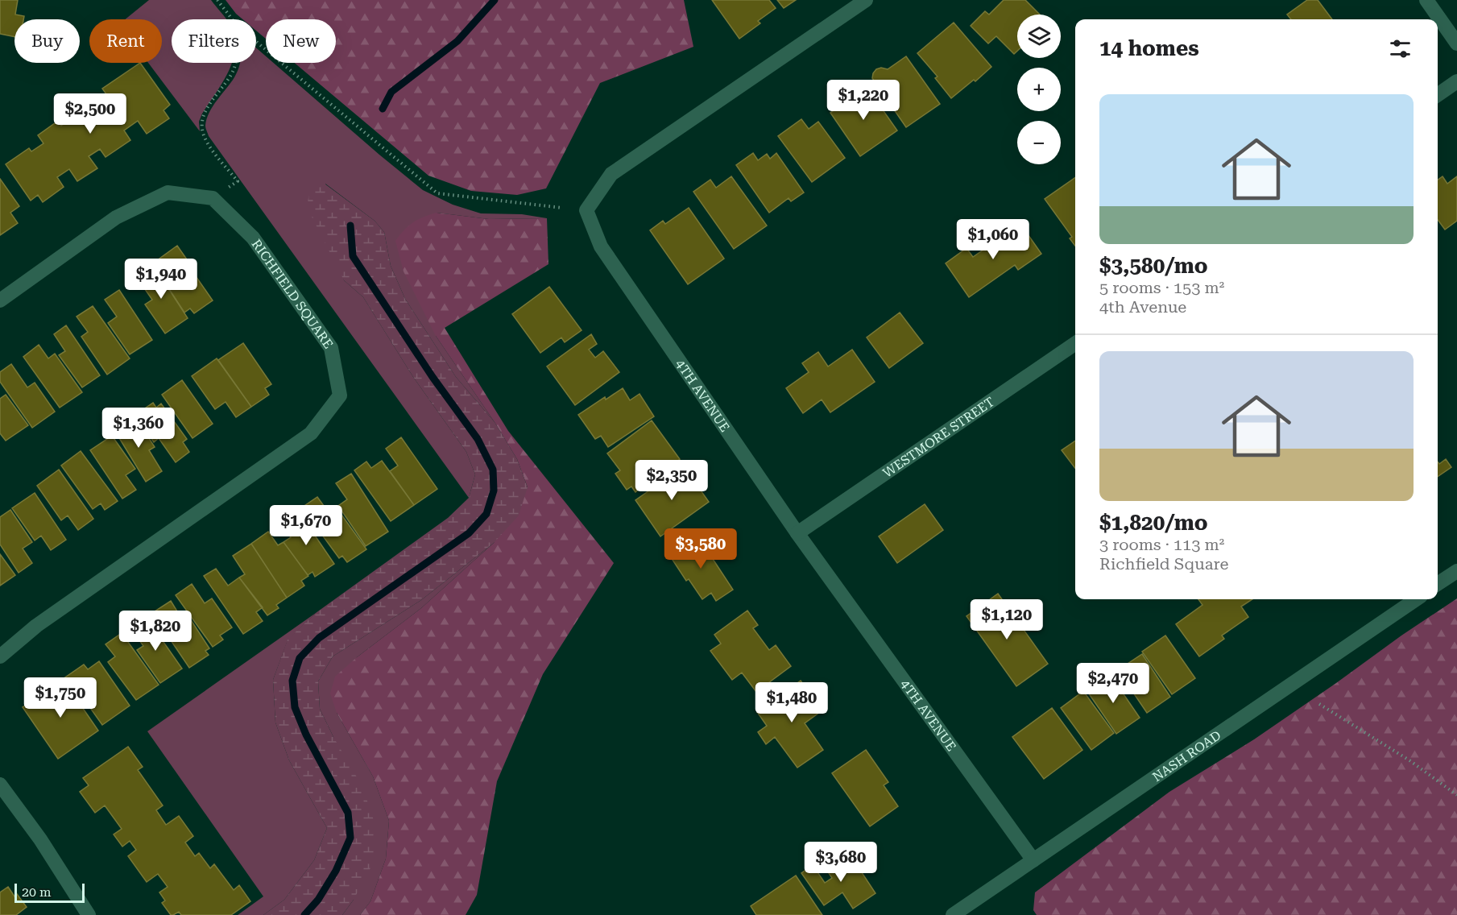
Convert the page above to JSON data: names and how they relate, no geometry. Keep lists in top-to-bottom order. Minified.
{"streets":{"street":["RICHFIELD SQUARE","4TH AVENUE","WESTMORE STREET","NASH ROAD"]},"crossings":[["4TH AVENUE","WESTMORE STREET"],["4TH AVENUE","NASH ROAD"]],"scale_bar":"20 m","page":{"map_buttons":["+","−"],"chip":["Buy","Rent","Filters","New"],"heading":"14 homes","list":[{"name":"$3,580/mo","note":"5 rooms · 153 m² · 4th Avenue"},{"name":"$1,820/mo","note":"3 rooms · 113 m² · Richfield Square"}],"price":["$1,220","$2,500","$1,060","$1,940","$1,360","$2,350","$1,670","$3,580","$1,120","$1,820","$2,470","$1,750","$1,480","$3,680"],"scale":"20 m"}}
